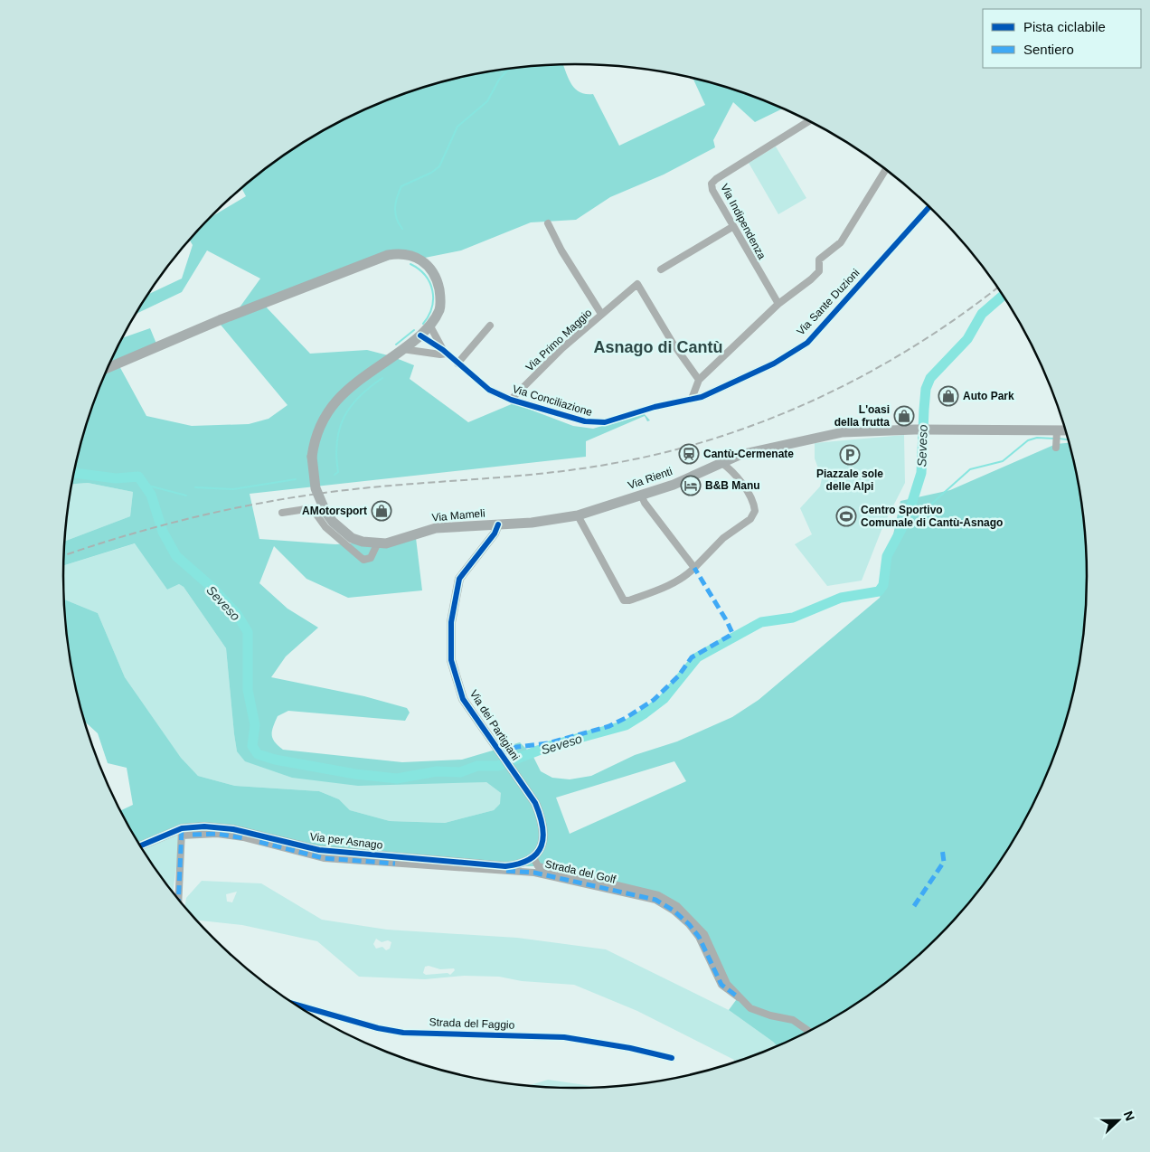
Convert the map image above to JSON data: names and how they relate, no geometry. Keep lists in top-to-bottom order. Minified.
{"streets":{"main road":["Via Rienti","Via Mameli"],"street":["Via Indipendenza","Via Sante Duzioni","Via Primo Maggio","Via Conciliazione","Via dei Partigiani","Via per Asnago","Strada del Golf","Strada del Faggio"]},"crossings":[["Via Sante Duzioni","Via Conciliazione"],["Via Primo Maggio","Via Conciliazione"],["Via Rienti","Via Mameli"],["Via Rienti","Via dei Partigiani"],["Via Mameli","Via dei Partigiani"],["Via dei Partigiani","Via per Asnago"],["Via dei Partigiani","Strada del Golf"],["Via per Asnago","Strada del Golf"]],"districts":["Asnago di Cantù"],"water":["Seveso"],"places":{"shop":["Auto Park","L'oasi della frutta","AMotorsport"],"station":["Cantù-Cermenate"],"parking":["Piazzale sole delle Alpi"],"hotel":["B&B Manu"],"sports":["Centro Sportivo Comunale di Cantù-Asnago"]},"legend":["Pista ciclabile","Sentiero"],"north":"right"}
